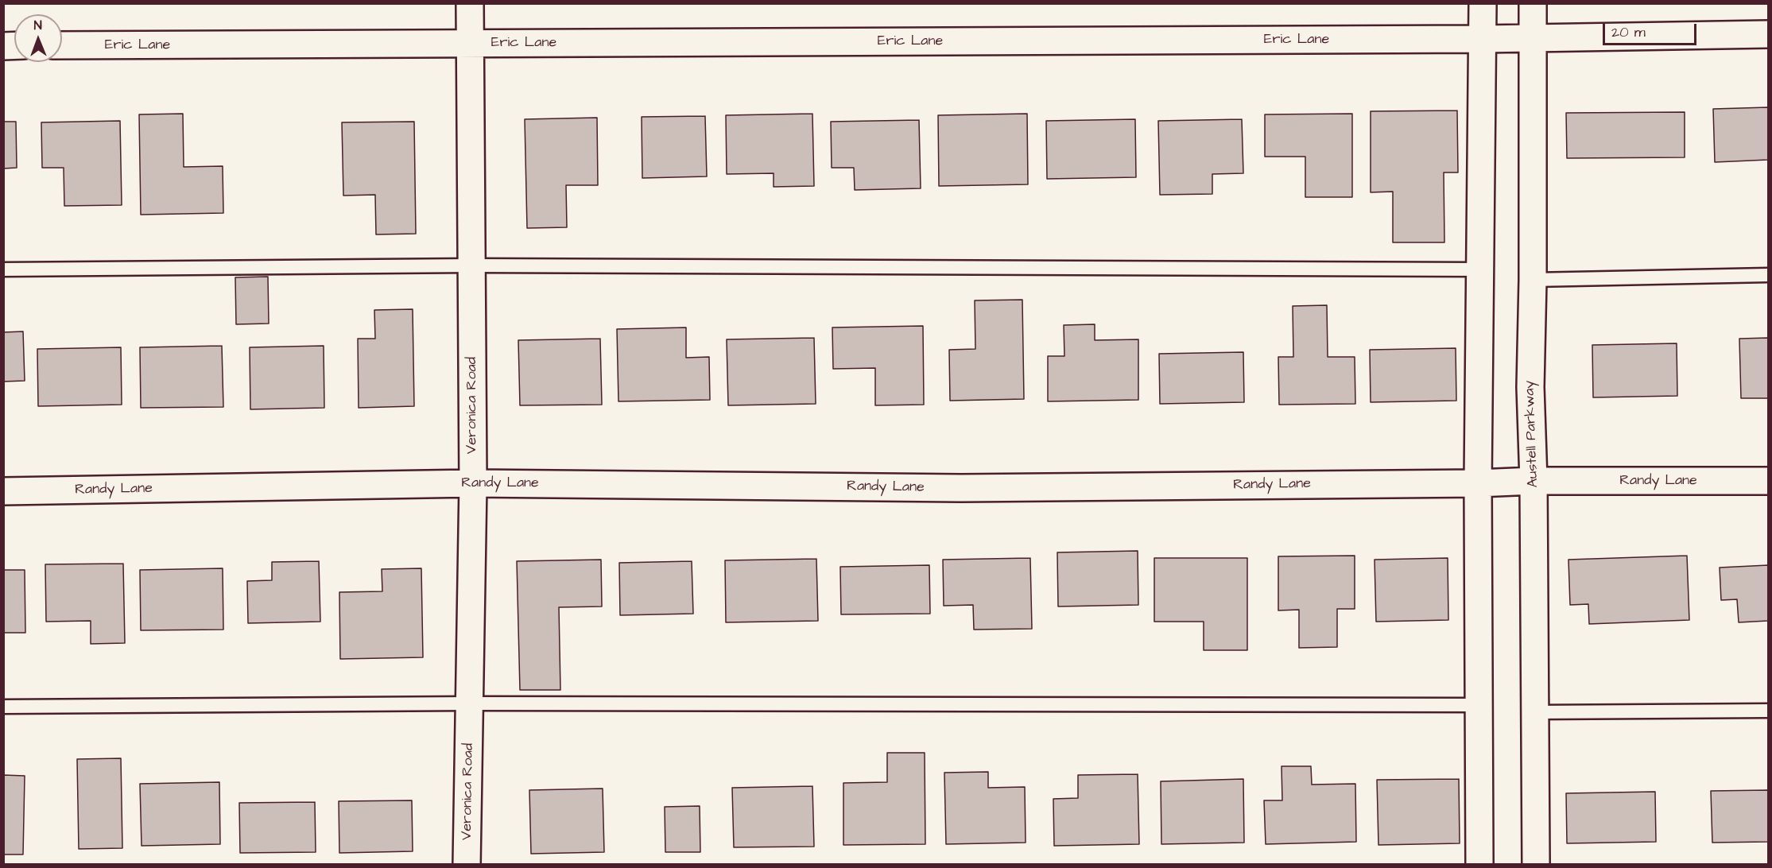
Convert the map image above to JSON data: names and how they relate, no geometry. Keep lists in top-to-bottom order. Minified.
{"streets":{"street":["Eric Lane","Veronica Road","Austell Parkway","Randy Lane"]},"crossings":[["Eric Lane","Veronica Road"],["Eric Lane","Austell Parkway"],["Veronica Road","Randy Lane"],["Austell Parkway","Randy Lane"]],"scale_bar":"20 m","north":"top"}
